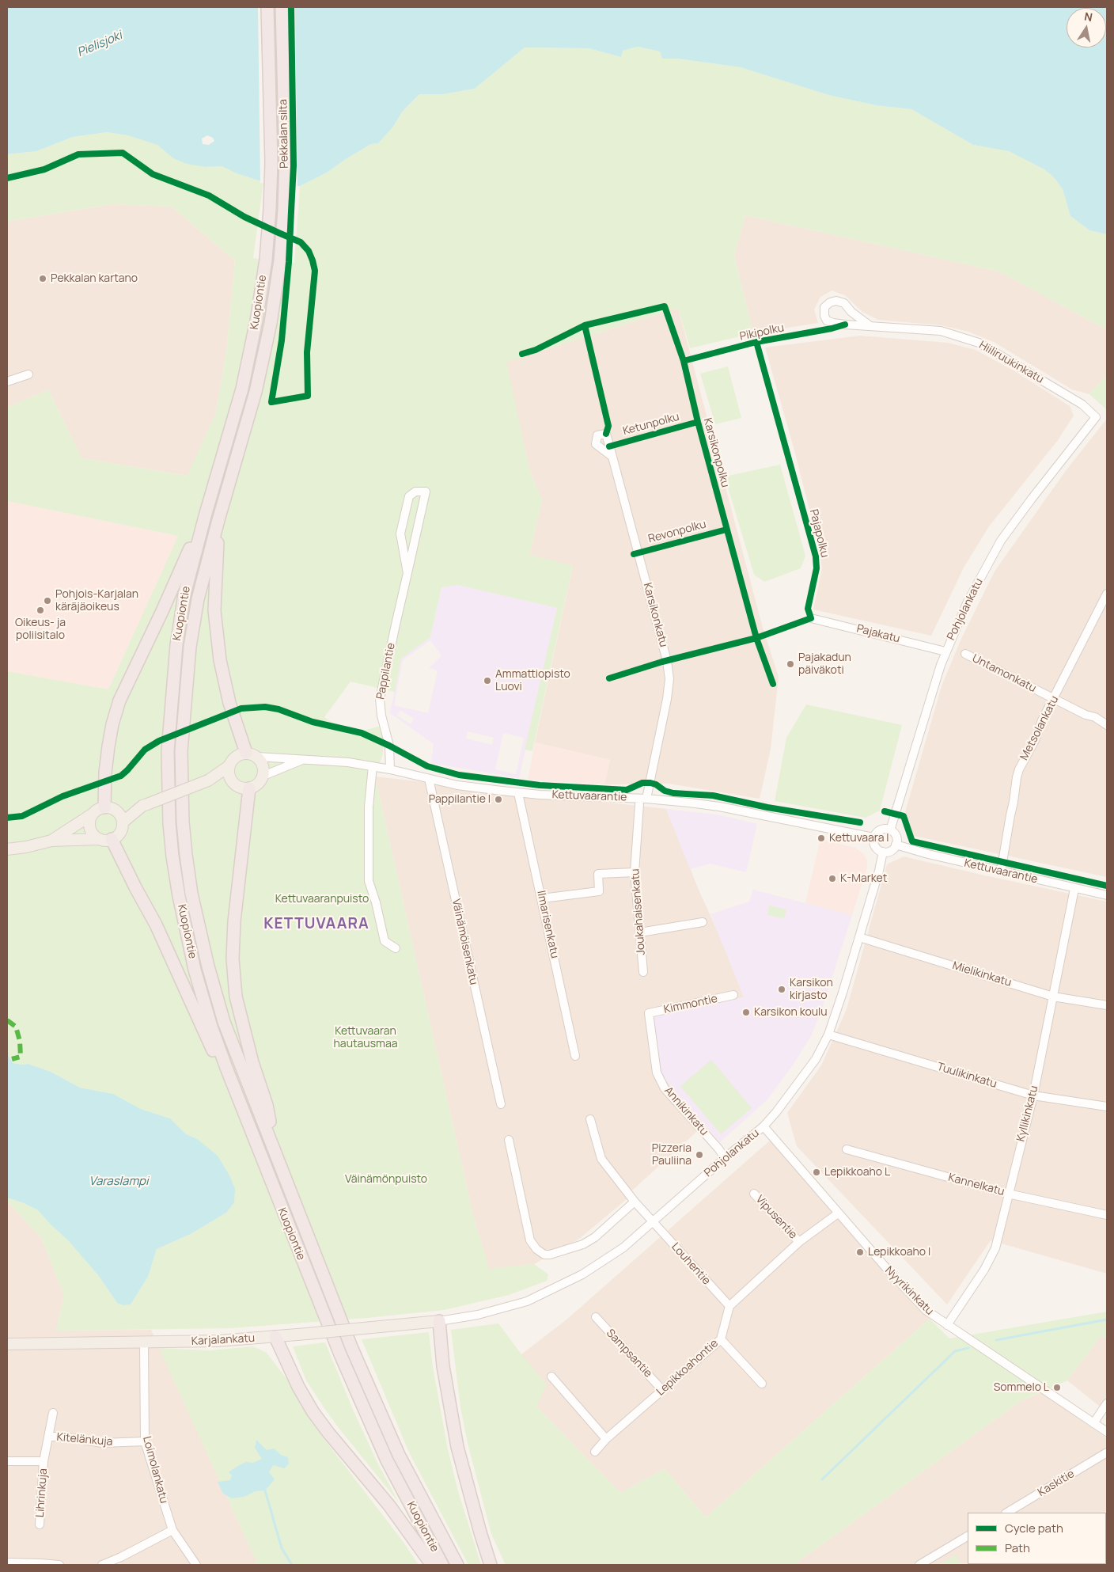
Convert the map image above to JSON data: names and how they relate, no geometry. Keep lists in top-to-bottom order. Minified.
{"streets":{"highway":["Pekkalan silta","Kuopiontie"],"main road":["Karjalankatu"],"street":["Hiiliruukinkatu","Pohjolankatu","Karsikonkatu","Pajakatu","Pappilantie","Untamonkatu","Metsolankatu","Kettuvaarantie","Joukahaisenkatu","Ilmarisenkatu","Väinämöisenkatu","Mielikinkatu","Kimmontie","Tuulikinkatu","Annikinkatu","Kyllikinkatu","Kannelkatu","Vipusentie","Louhentie","Nyyrikinkatu","Sampsantie","Lepikkoahontie","Kitelänkuja","Loimolankatu","Kaskitie","Lihrinkuja"],"cycle path":["Pikipolku","Ketunpolku","Karsikonpolku","Revonpolku"]},"crossings":[["Pekkalan silta","Kuopiontie"],["Hiiliruukinkatu","Pohjolankatu"],["Pohjolankatu","Pajakatu"],["Pohjolankatu","Kettuvaarantie"],["Pohjolankatu","Mielikinkatu"],["Pohjolankatu","Tuulikinkatu"],["Pohjolankatu","Annikinkatu"],["Pohjolankatu","Louhentie"],["Pohjolankatu","Nyyrikinkatu"],["Pohjolankatu","Karjalankatu"],["Karsikonkatu","Kettuvaarantie"],["Pappilantie","Kettuvaarantie"],["Untamonkatu","Metsolankatu"],["Metsolankatu","Kettuvaarantie"],["Kettuvaarantie","Ilmarisenkatu"],["Kettuvaarantie","Väinämöisenkatu"],["Kettuvaarantie","Kyllikinkatu"],["Mielikinkatu","Kyllikinkatu"],["Kimmontie","Annikinkatu"],["Tuulikinkatu","Kyllikinkatu"],["Kyllikinkatu","Kannelkatu"],["Kyllikinkatu","Nyyrikinkatu"],["Louhentie","Lepikkoahontie"],["Karjalankatu","Loimolankatu"],["Sampsantie","Lepikkoahontie"],["Kitelänkuja","Loimolankatu"],["Kitelänkuja","Lihrinkuja"]],"districts":["KETTUVAARA"],"water":["Pielisjoki","Varaslampi"],"parks":["Kettuvaaranpuisto","Kettuvaaran hautausmaa","Väinämönpuisto"],"places":["Pekkalan kartano","Pohjois-Karjalan käräjäoikeus","Oikeus- ja poliisitalo","Pajakadun päiväkoti","Ammattiopisto Luovi","Pappilantie I","Kettuvaara I","K-Market","Karsikon kirjasto","Karsikon koulu","Pizzeria Pauliina","Lepikkoaho L","Lepikkoaho I","Sommelo L"],"legend":["Cycle path","Path"],"north":"top"}
